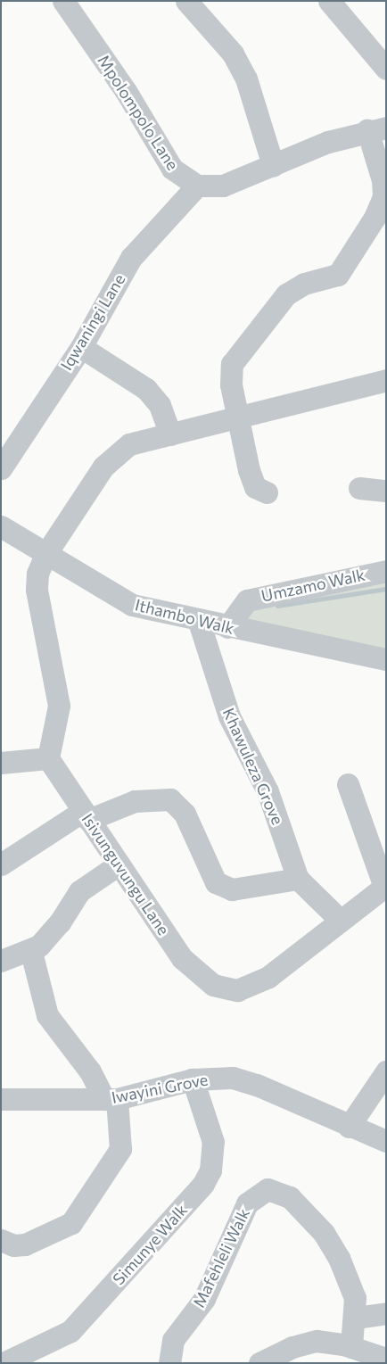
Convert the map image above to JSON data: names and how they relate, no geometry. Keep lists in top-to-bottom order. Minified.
{"streets":{"street":["Mpolompolo Lane","Iqwaningi Lane","Umzamo Walk","Ithambo Walk","Khawuleza Grove","Isivunguvungu Lane","Iwayini Grove","Simunye Walk","Mafehleli Walk"]},"crossings":[["Mpolompolo Lane","Iqwaningi Lane"],["Umzamo Walk","Ithambo Walk"],["Ithambo Walk","Khawuleza Grove"],["Khawuleza Grove","Isivunguvungu Lane"],["Iwayini Grove","Simunye Walk"]]}
